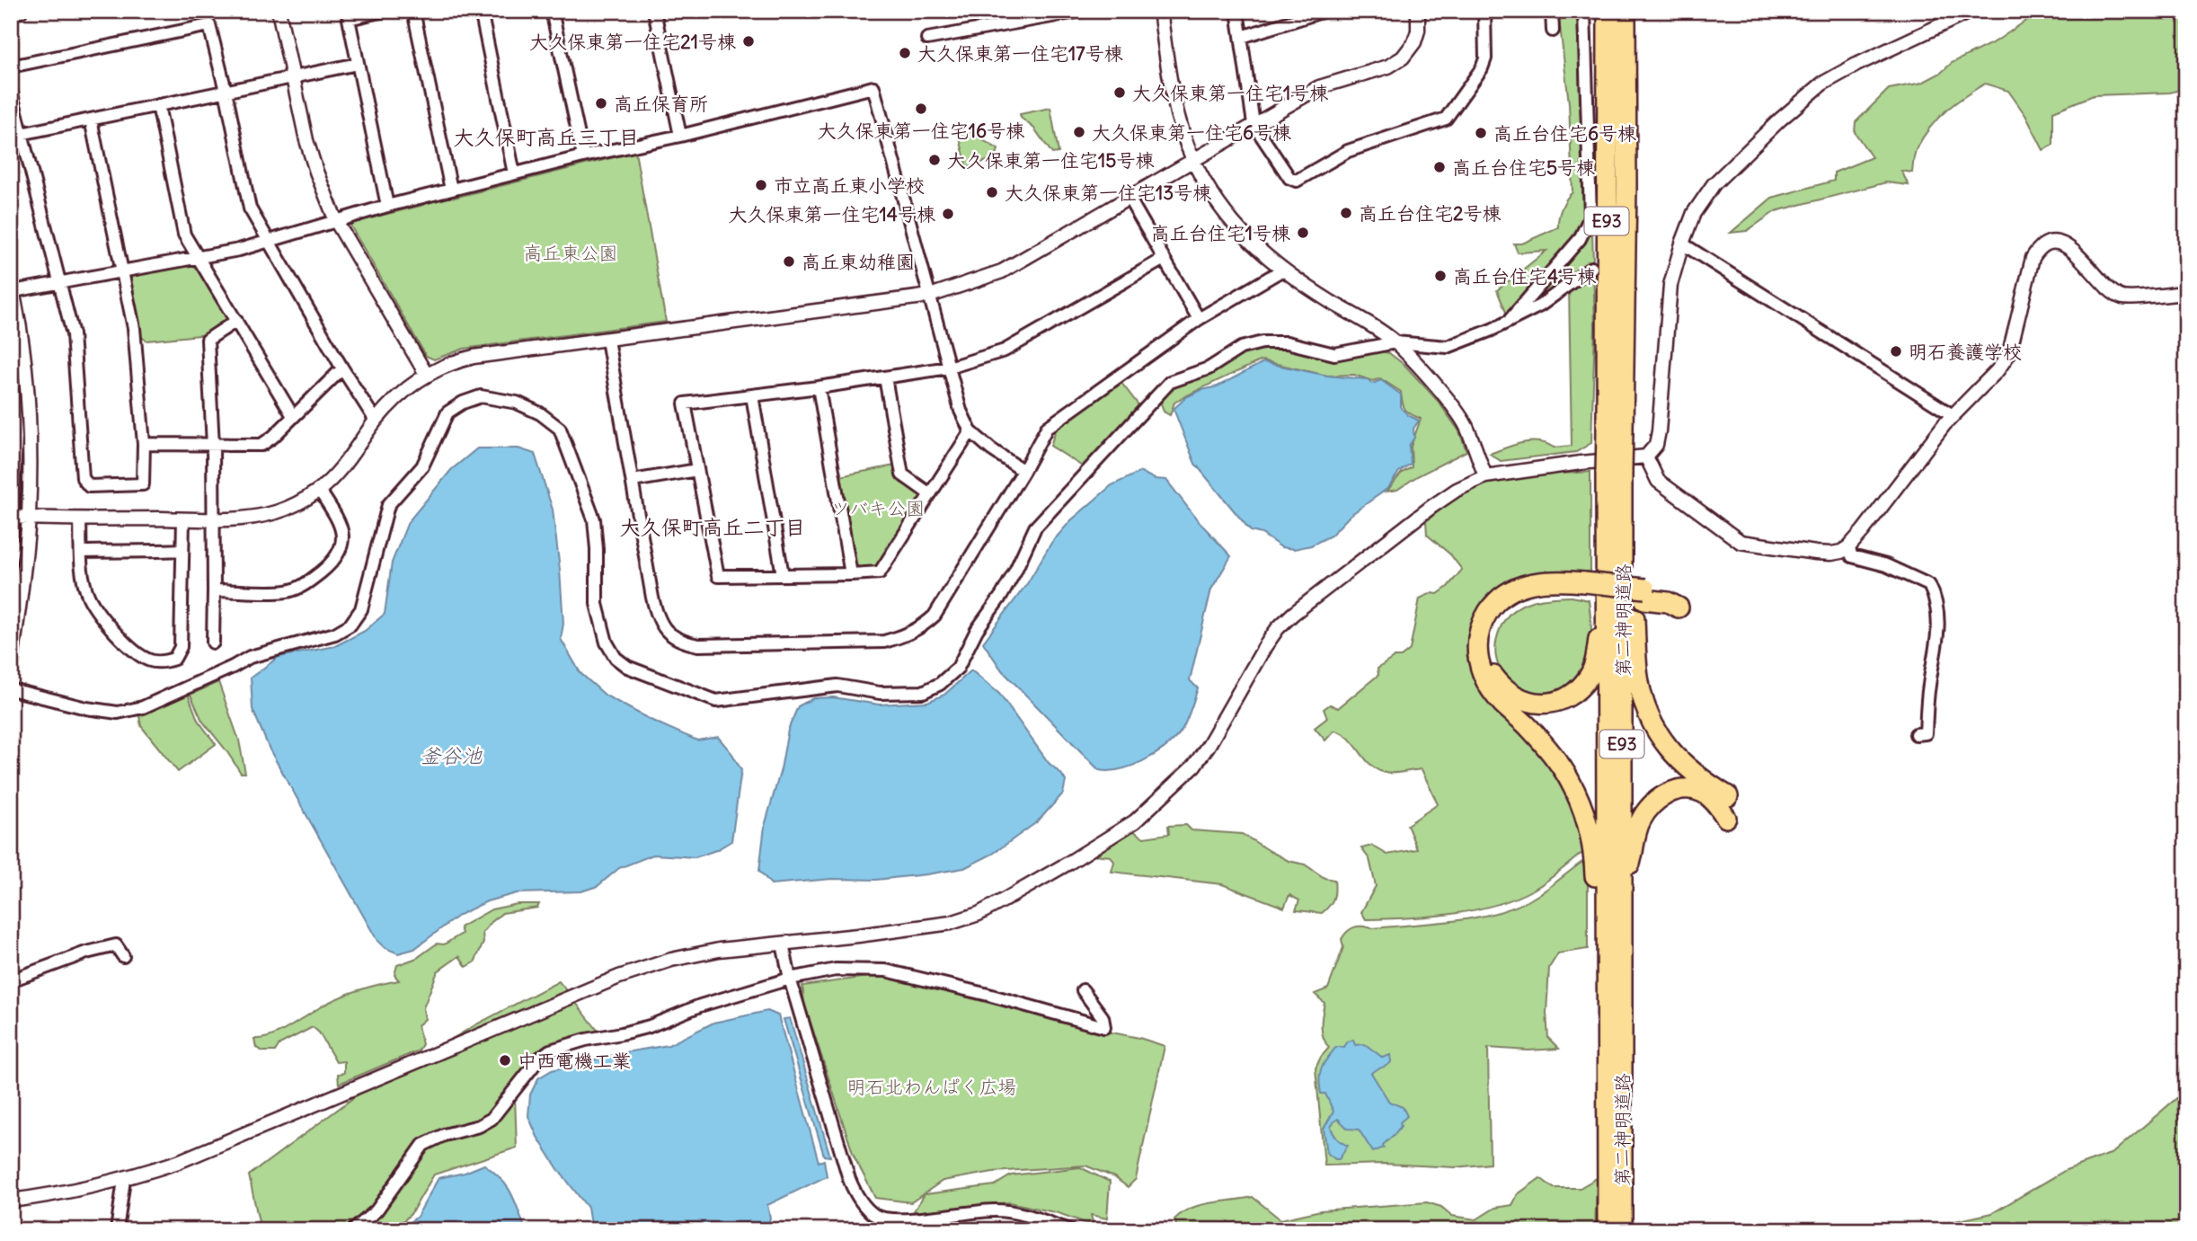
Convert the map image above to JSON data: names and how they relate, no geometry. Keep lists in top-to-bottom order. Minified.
{"streets":{"highway":["E93","第二神明道路"]},"districts":["大久保町高丘三丁目","大久保町高丘二丁目"],"water":["釜谷池"],"parks":["高丘東公園","ツバキ公園","明石北わんぱく広場"],"places":["大久保東第一住宅21号棟","大久保東第一住宅17号棟","大久保東第一住宅1号棟","高丘保育所","大久保東第一住宅16号棟","大久保東第一住宅6号棟","高丘台住宅6号棟","大久保東第一住宅15号棟","高丘台住宅5号棟","市立高丘東小学校","大久保東第一住宅13号棟","高丘台住宅2号棟","大久保東第一住宅14号棟","高丘台住宅1号棟","高丘東幼稚園","高丘台住宅4号棟","明石養護学校","中西電機工業"]}
